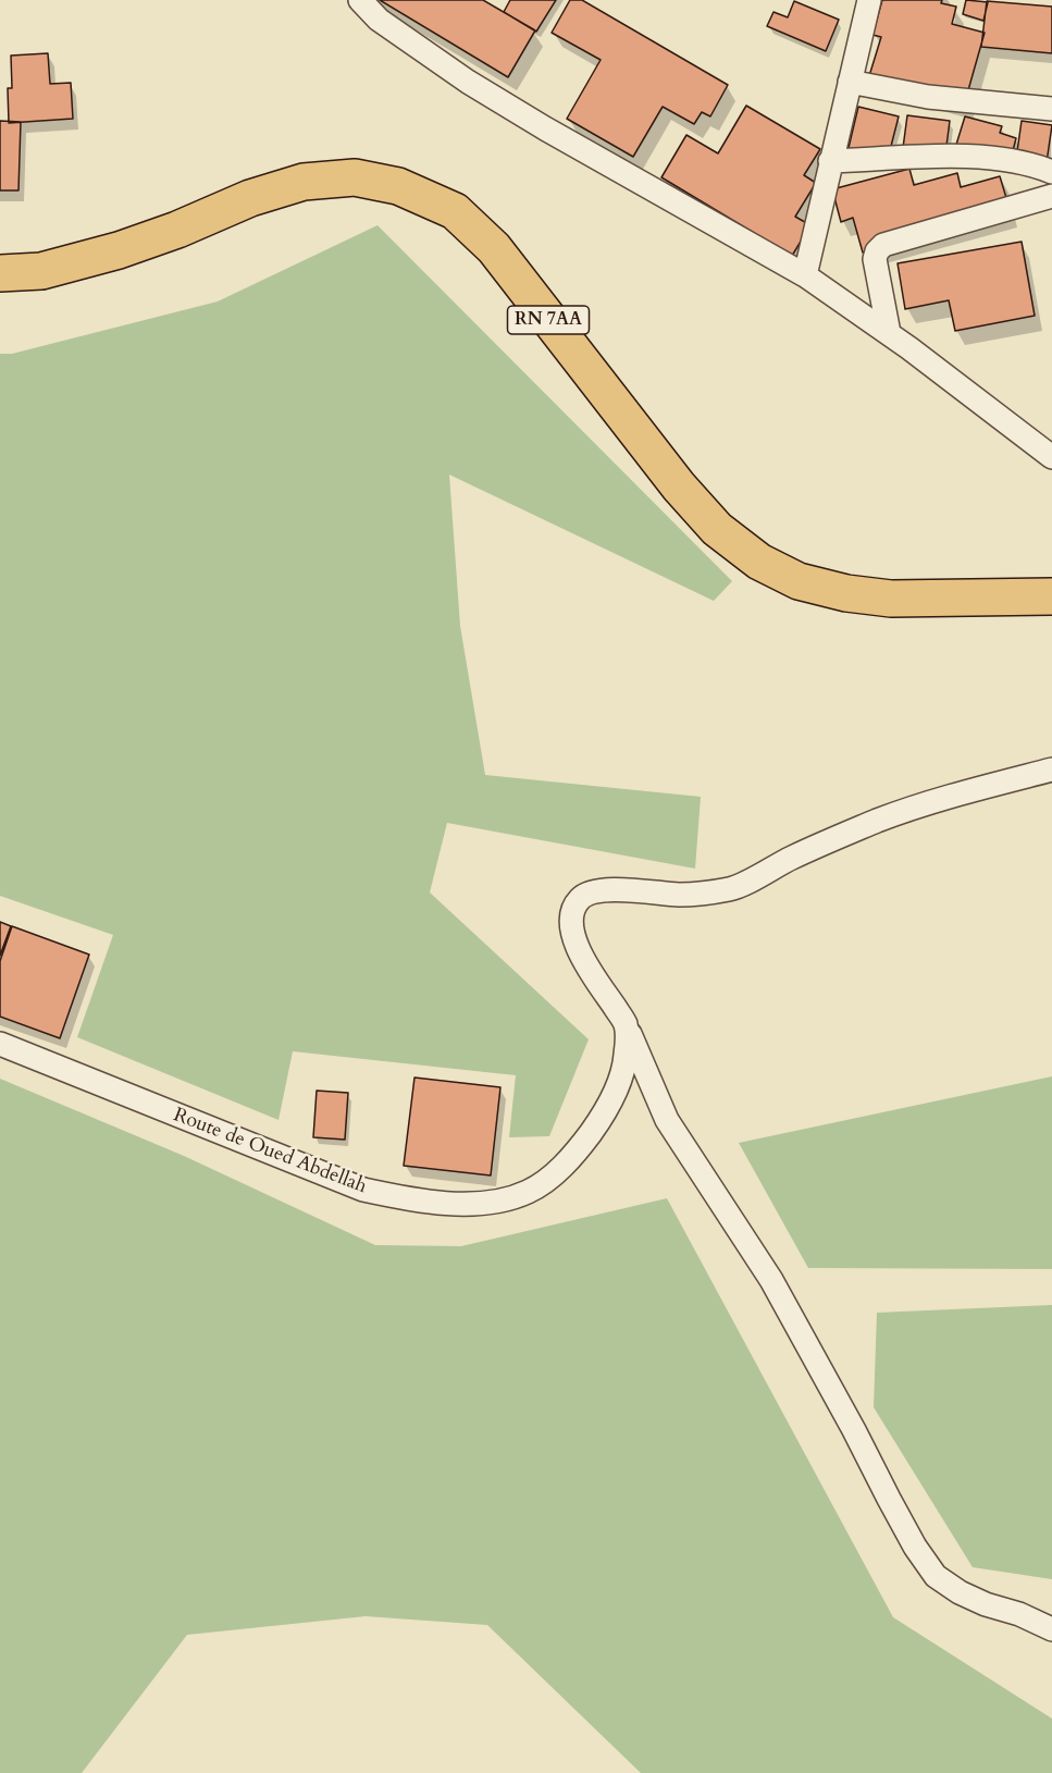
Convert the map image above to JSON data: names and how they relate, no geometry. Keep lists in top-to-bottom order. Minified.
{"streets":{"main road":["RN 7AA"],"street":["Route de Oued Abdellah"]}}
